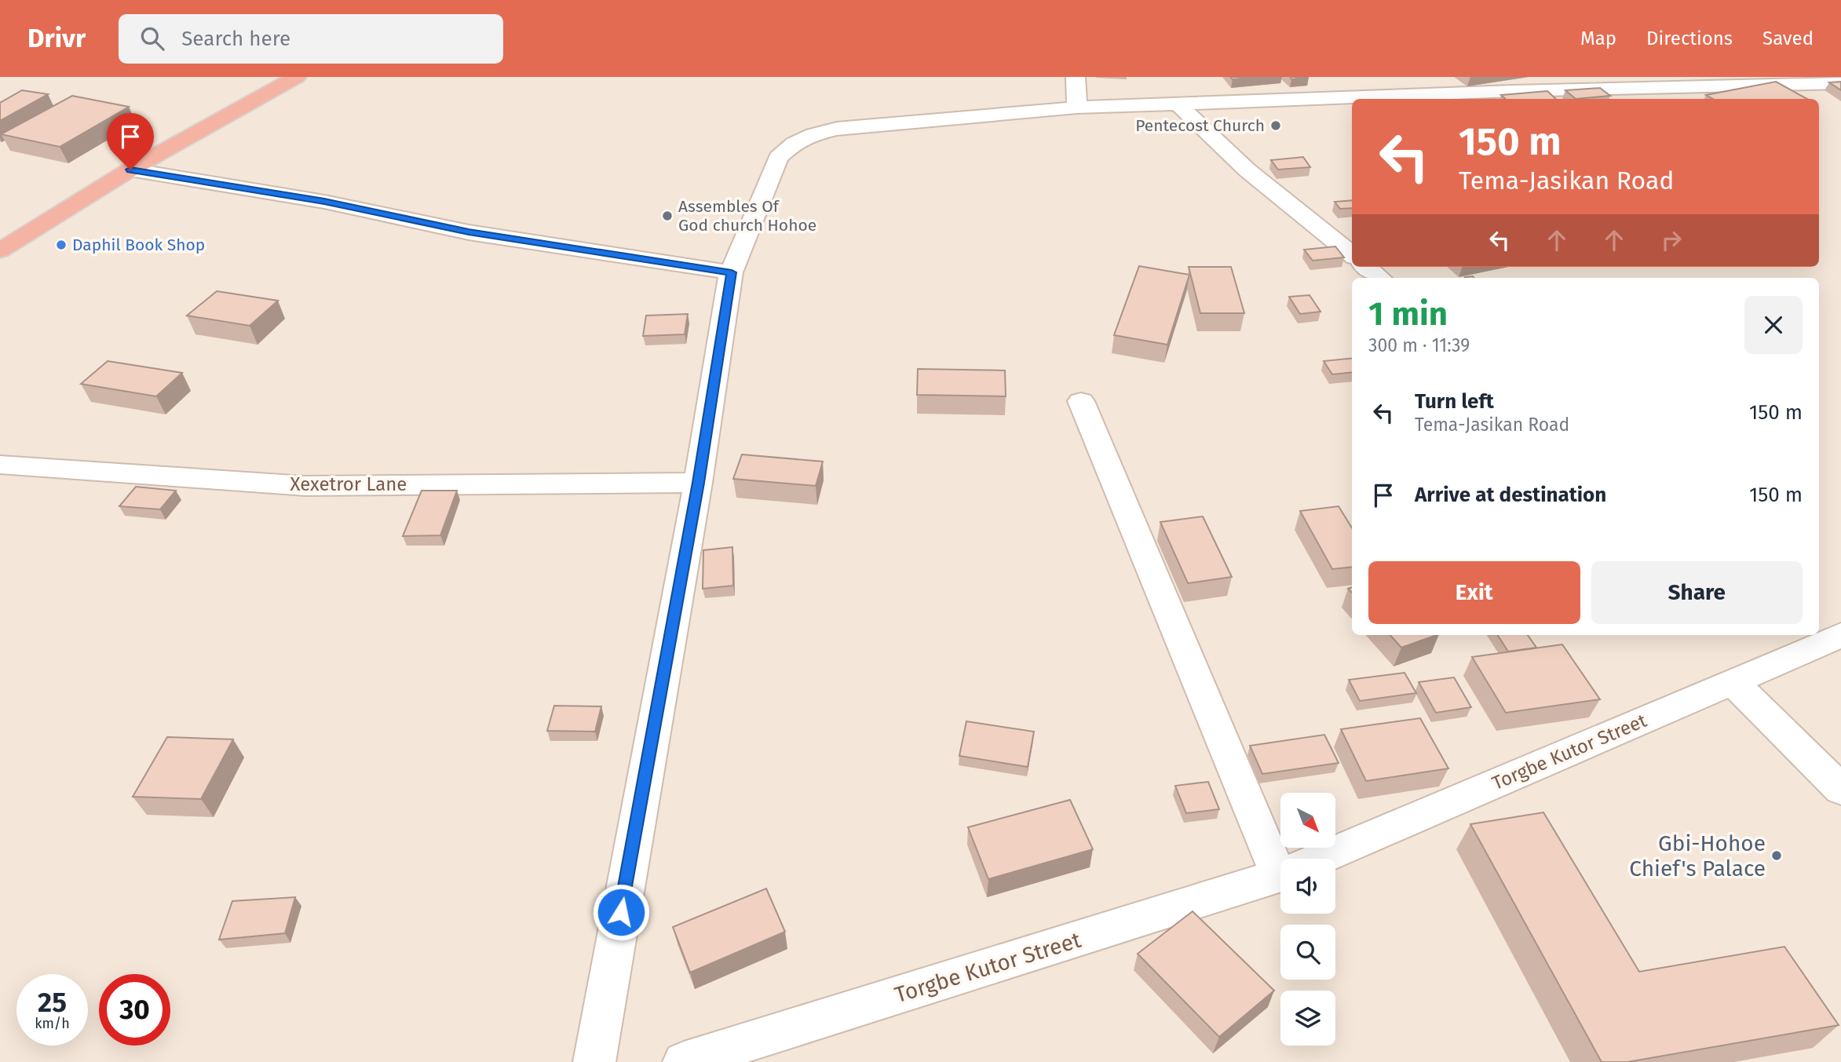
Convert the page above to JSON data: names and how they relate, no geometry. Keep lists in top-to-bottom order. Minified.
{"streets":{"street":["Xexetror Lane","Torgbe Kutor Street"]},"places":["Pentecost Church","Assembles Of God church Hohoe","Daphil Book Shop","Gbi-Hohoe Chief's Palace"],"north":"bottom right","page":{"header":"Drivr","search":"Search here","nav":["Map","Directions","Saved"],"turn":["150 m","Tema-Jasikan Road"],"heading":["1 min","300 m · 11:39"],"list":[{"name":"Turn left","note":"Tema-Jasikan Road","value":"150 m"},{"name":"Arrive at destination","value":"150 m"}],"buttons":["Exit","Share"],"speed":"25 km/h","limit":"30"}}
